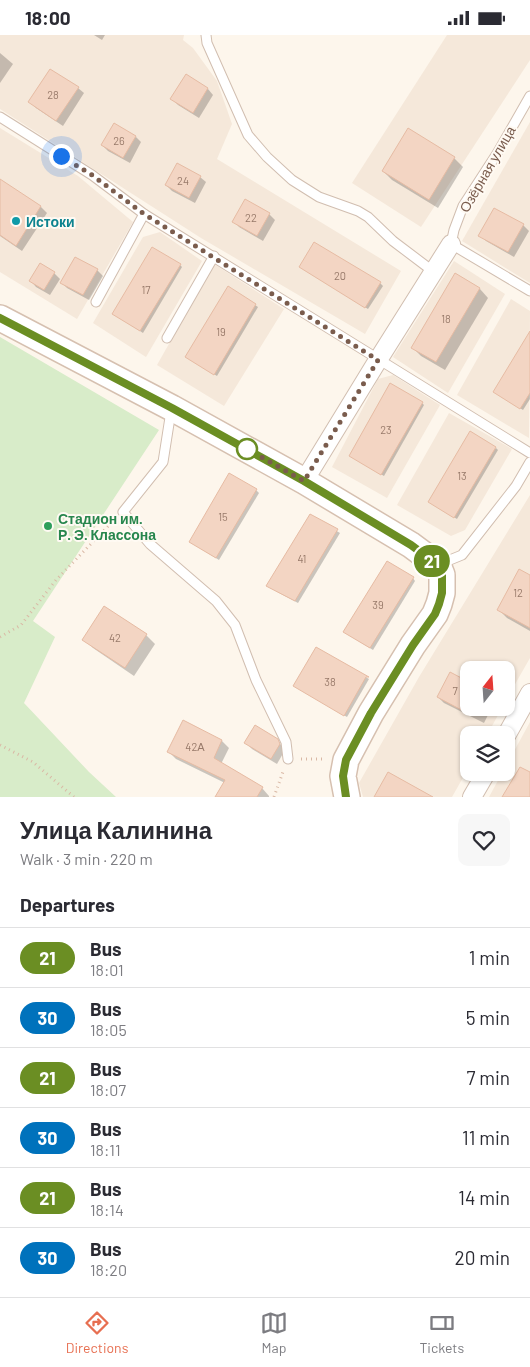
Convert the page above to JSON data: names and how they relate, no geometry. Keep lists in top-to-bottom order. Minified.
{"streets":{"lane":["Озёрная улица"]},"places":["Истоки","Стадион им. Р. Э. Классона"],"lines":["bus line 21"],"house_numbers":["28","26","24","22","20","17","18","19","23","13","15","41","12","39","42","38","7","42А"],"north":"top","page":{"status":"18:00","on_map":"21","heading":[["Улица Калинина","Walk · 3 min · 220 m"],"Departures"],"list":[{"mark":"21","name":"Bus","note":"18:01","value":"1 min"},{"mark":"30","name":"Bus","note":"18:05","value":"5 min"},{"mark":"21","name":"Bus","note":"18:07","value":"7 min"},{"mark":"30","name":"Bus","note":"18:11","value":"11 min"},{"mark":"21","name":"Bus","note":"18:14","value":"14 min"},{"mark":"30","name":"Bus","note":"18:20","value":"20 min"}],"tabs":["Directions","Map","Tickets"]}}
